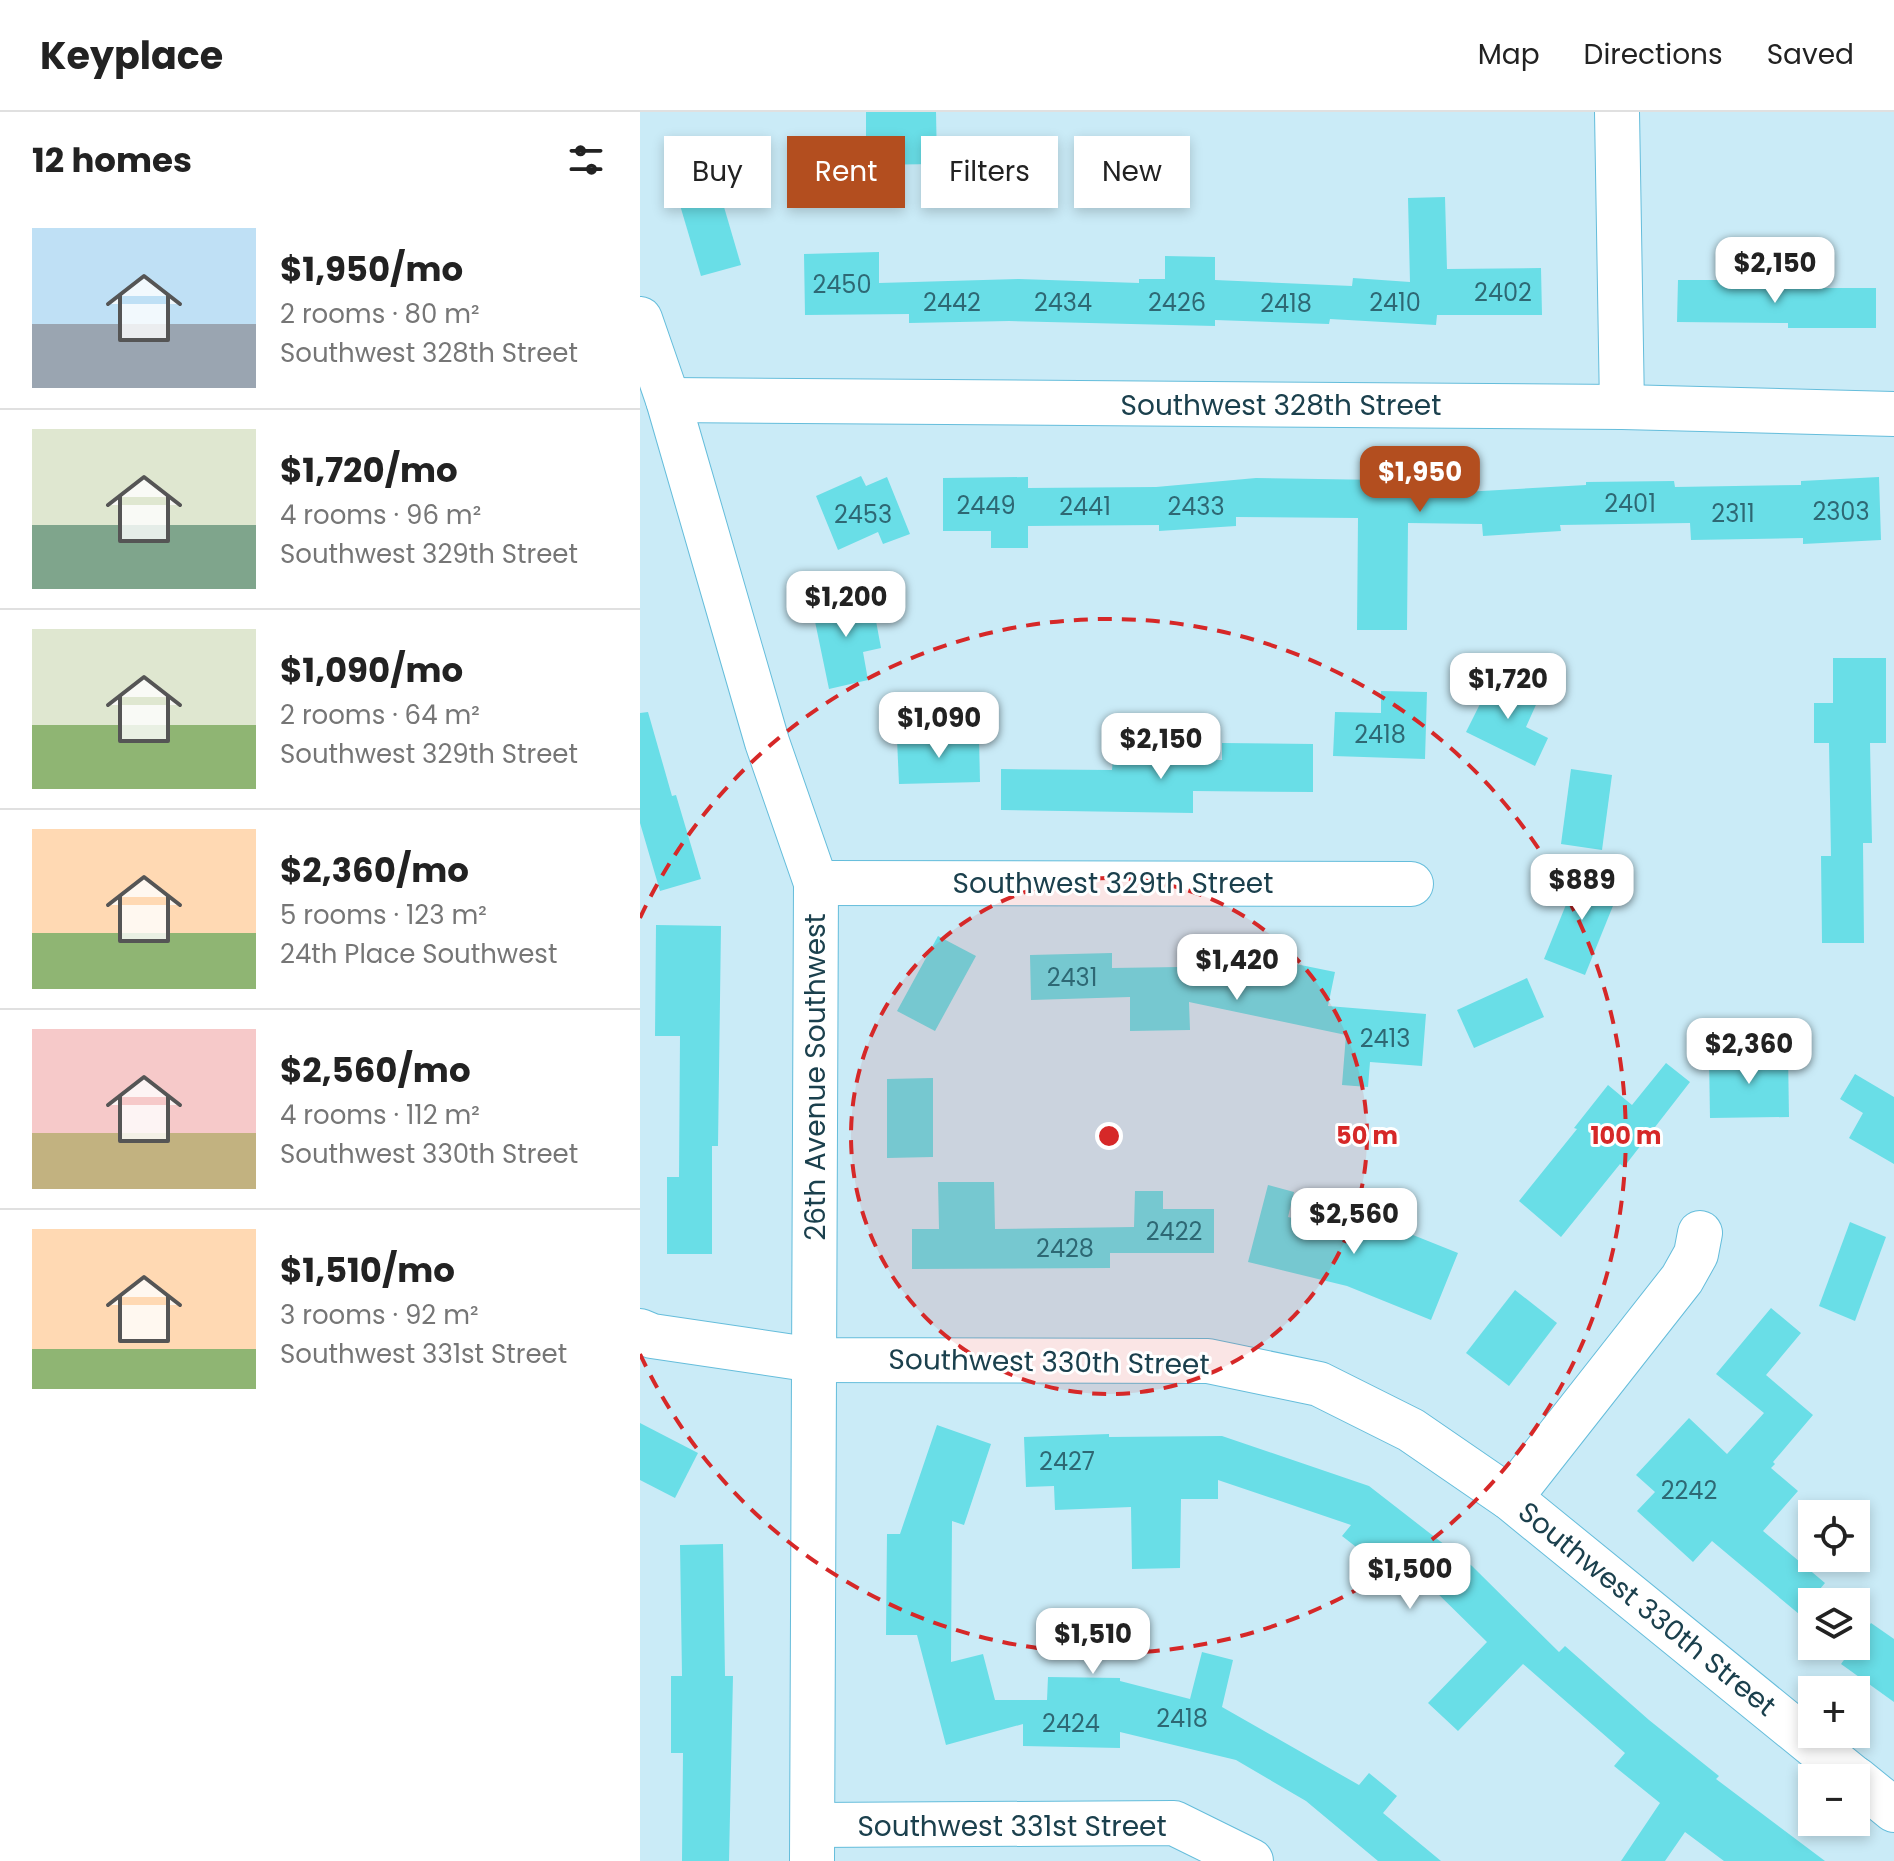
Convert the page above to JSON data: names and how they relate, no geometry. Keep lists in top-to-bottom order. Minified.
{"streets":{"street":["Southwest 328th Street","Southwest 329th Street","26th Avenue Southwest","Southwest 330th Street","Southwest 331st Street"]},"crossings":[["Southwest 328th Street","26th Avenue Southwest"],["Southwest 329th Street","26th Avenue Southwest"],["26th Avenue Southwest","Southwest 330th Street"],["26th Avenue Southwest","Southwest 331st Street"]],"house_numbers":["2450","2402","2442","2434","2426","2410","2418","2401","2449","2441","2433","2303","2311","2453","2418","2431","2413","2422","2428","2427","2242","2418","2424"],"page":{"header":"Keyplace","nav":["Map","Directions","Saved"],"heading":"12 homes","chip":["Buy","Rent","Filters","New"],"list":[{"name":"$1,950/mo","note":"2 rooms · 80 m² · Southwest 328th Street"},{"name":"$1,720/mo","note":"4 rooms · 96 m² · Southwest 329th Street"},{"name":"$1,090/mo","note":"2 rooms · 64 m² · Southwest 329th Street"},{"name":"$2,360/mo","note":"5 rooms · 123 m² · 24th Place Southwest"},{"name":"$2,560/mo","note":"4 rooms · 112 m² · Southwest 330th Street"},{"name":"$1,510/mo","note":"3 rooms · 92 m² · Southwest 331st Street"}],"price":["$2,150","$1,950","$1,200","$1,720","$1,090","$2,150","$889","$1,420","$2,360","$2,560","$1,500","$1,510"],"map_buttons":["+","−"]},"rings":["50 m","100 m"]}
